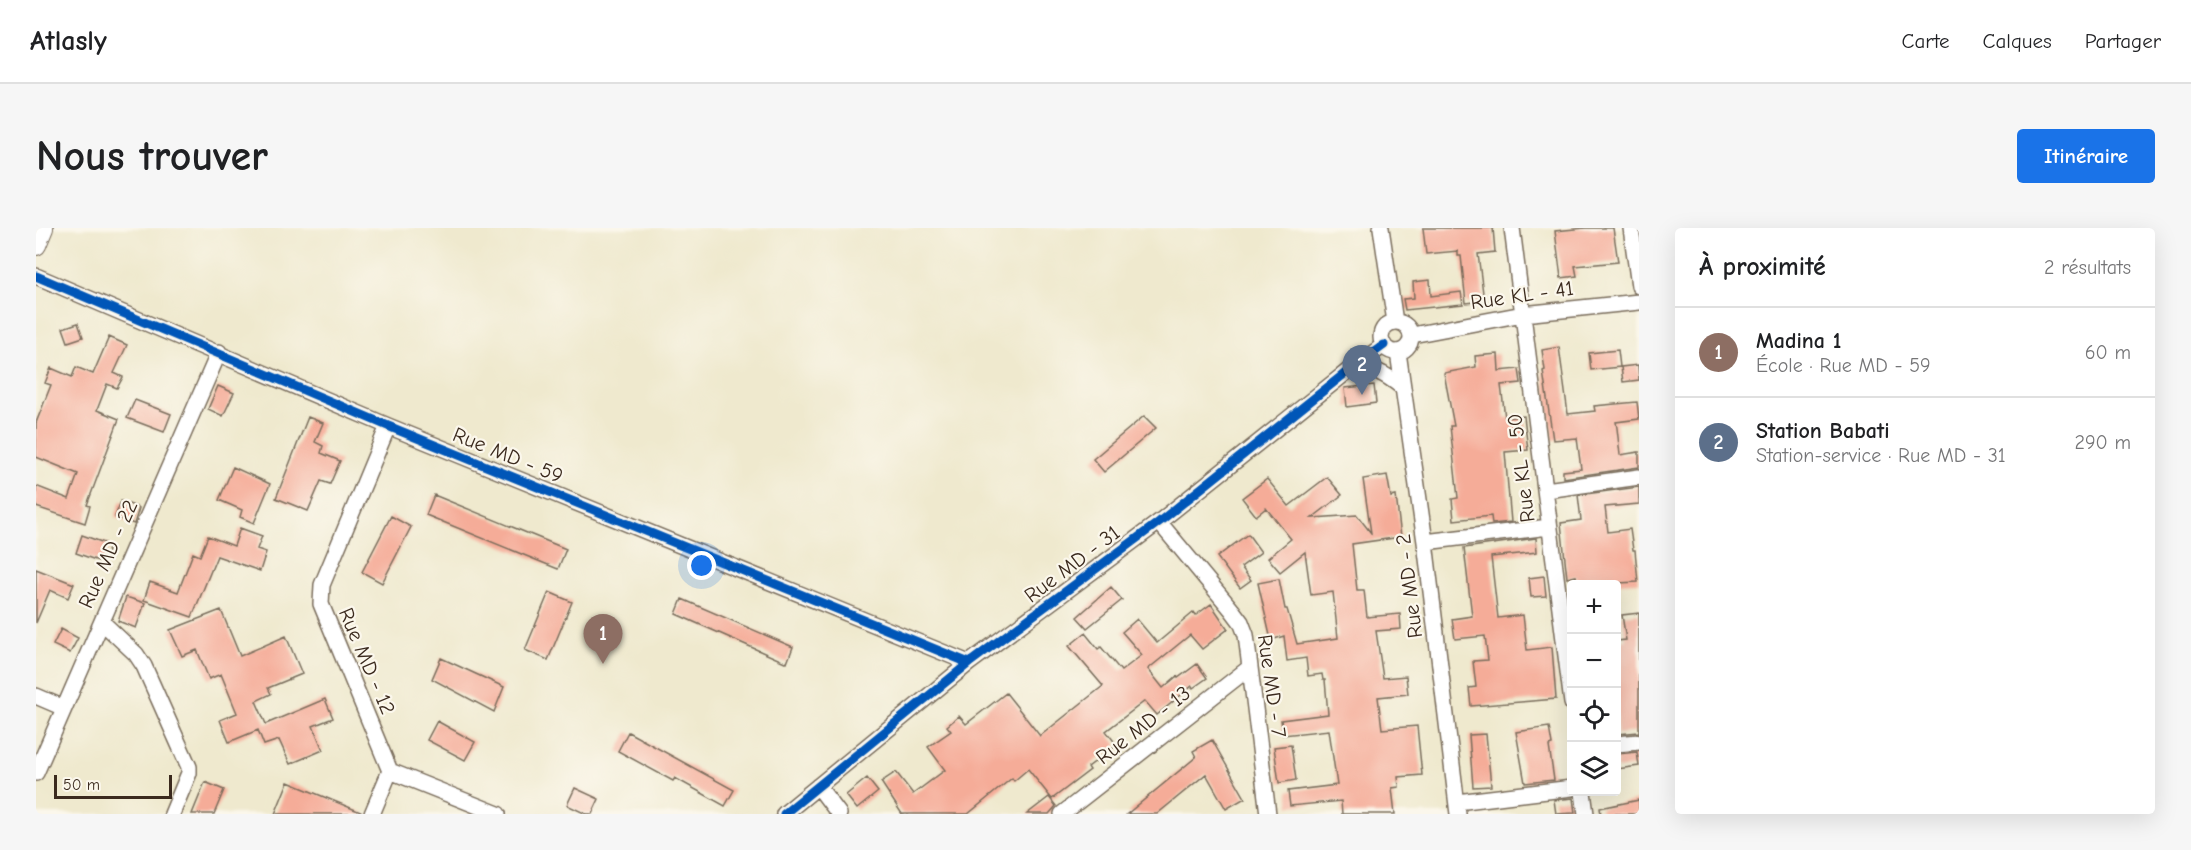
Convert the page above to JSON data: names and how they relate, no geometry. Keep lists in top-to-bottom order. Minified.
{"streets":{"street":["Rue KL - 41","Rue MD - 59","Rue KL - 50","Rue MD - 22","Rue MD - 31","Rue MD - 2","Rue MD - 12","Rue MD - 7","Rue MD - 13"]},"crossings":[["Rue KL - 41","Rue KL - 50"],["Rue KL - 41","Rue MD - 31"],["Rue KL - 41","Rue MD - 2"],["Rue MD - 59","Rue MD - 22"],["Rue MD - 59","Rue MD - 31"],["Rue MD - 59","Rue MD - 12"],["Rue MD - 31","Rue MD - 2"],["Rue MD - 31","Rue MD - 7"],["Rue MD - 7","Rue MD - 13"]],"scale_bar":"50 m","page":{"header":"Atlasly","nav":["Carte","Calques","Partager"],"buttons":"Itinéraire","title":"Nous trouver","heading":["À proximité","2 résultats"],"list":[{"mark":"1","name":"Madina 1","note":"École · Rue MD - 59","value":"60 m"},{"mark":"2","name":"Station Babati","note":"Station-service · Rue MD - 31","value":"290 m"}],"pins":["2","1"],"map_buttons":["+","−"],"scale":"50 m"}}
